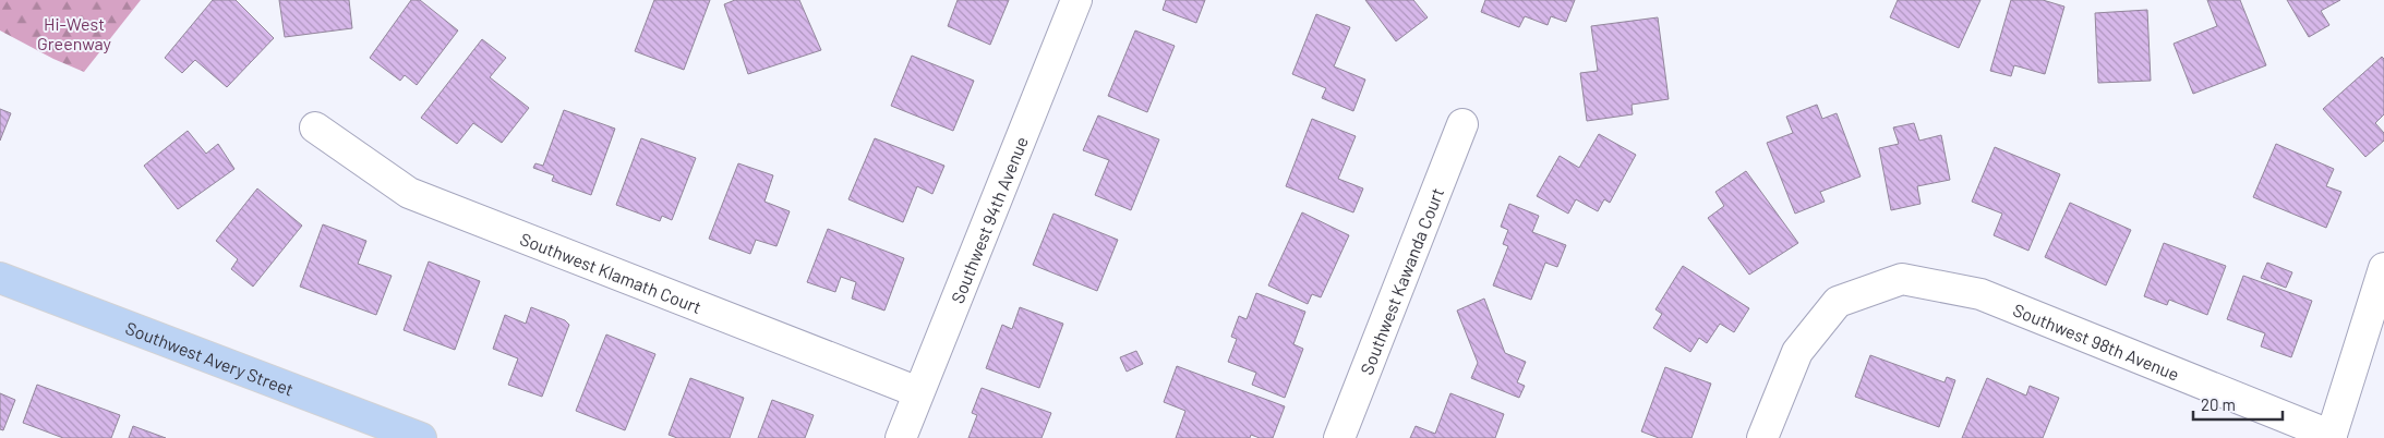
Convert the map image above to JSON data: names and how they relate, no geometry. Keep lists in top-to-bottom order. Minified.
{"streets":{"main road":["Southwest Avery Street"],"street":["Southwest 94th Avenue","Southwest Klamath Court","Southwest Kawanda Court","Southwest 98th Avenue"]},"crossings":[["Southwest 94th Avenue","Southwest Klamath Court"]],"parks":["Hi-West Greenway"],"scale_bar":"20 m"}
